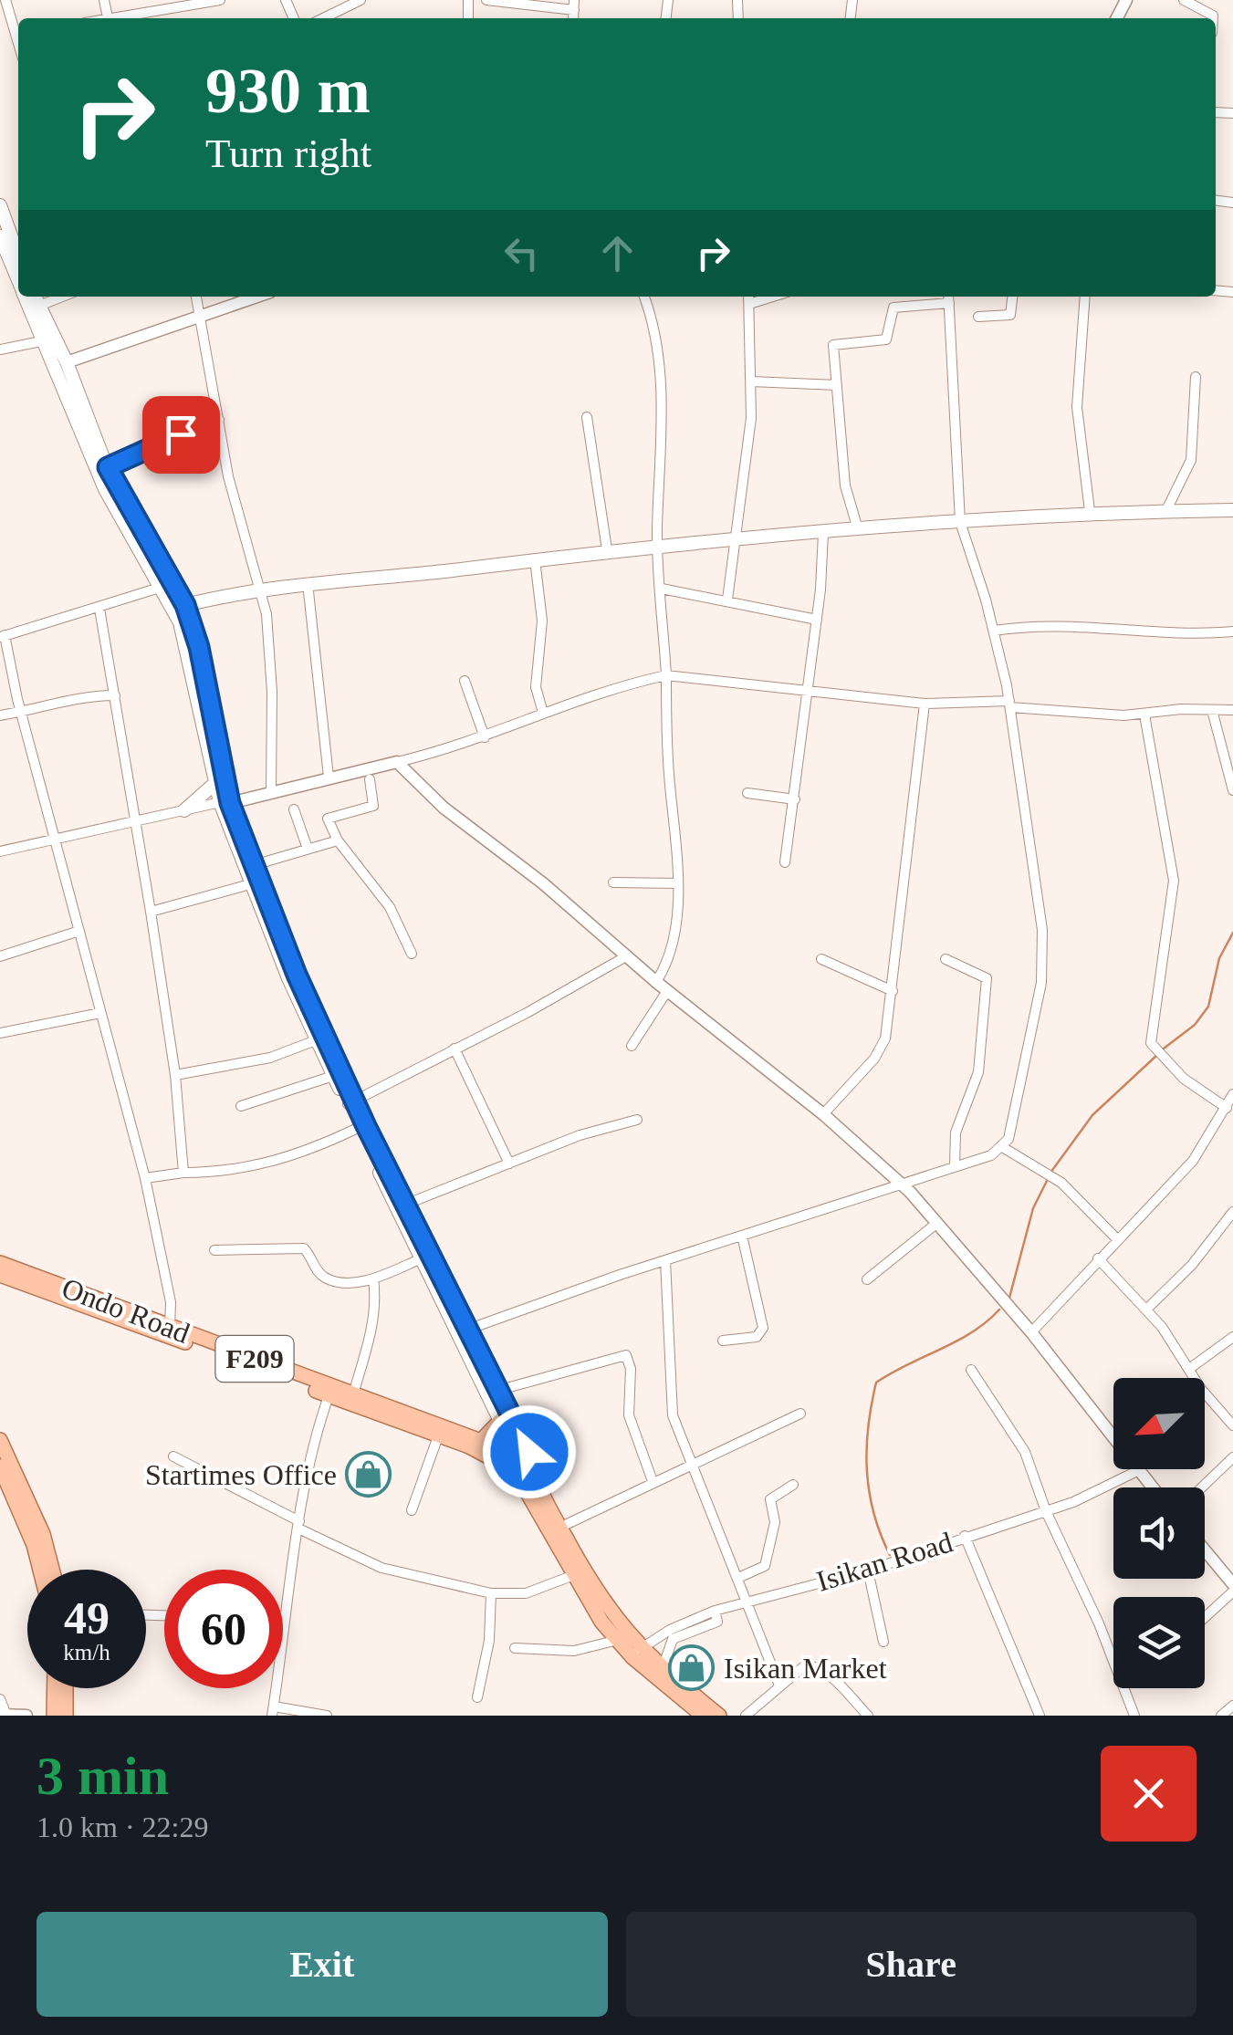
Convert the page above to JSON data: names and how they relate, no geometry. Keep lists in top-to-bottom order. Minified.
{"streets":{"main road":["Ondo Road","F209"],"street":["Isikan Road"]},"places":{"shop":["Startimes Office","Isikan Market"]},"north":"bottom left","page":{"turn":["930 m","Turn right"],"speed":"49 km/h","limit":"60","heading":["3 min","1.0 km · 22:29"],"buttons":["Exit","Share"]}}
